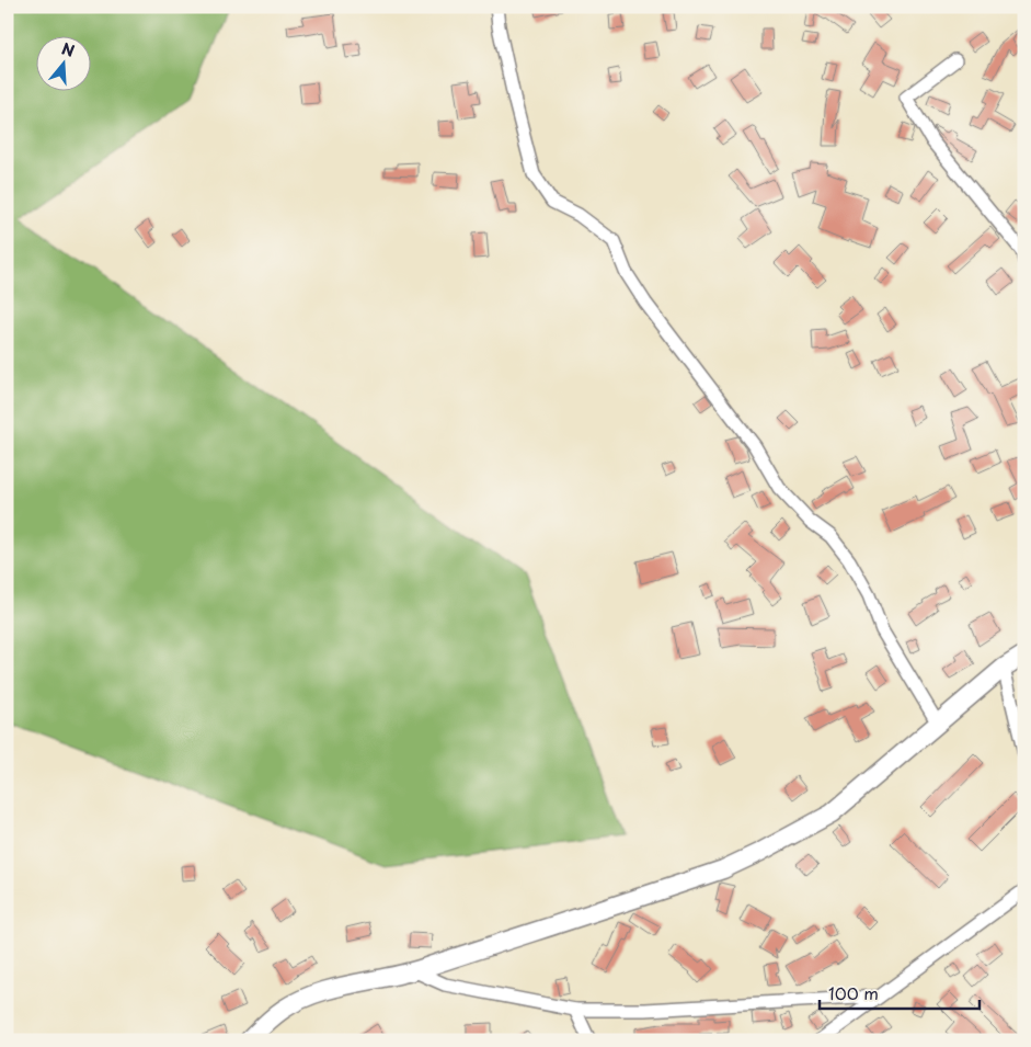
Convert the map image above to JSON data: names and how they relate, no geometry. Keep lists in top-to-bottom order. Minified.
{"scale_bar":"100 m","north":"top"}
